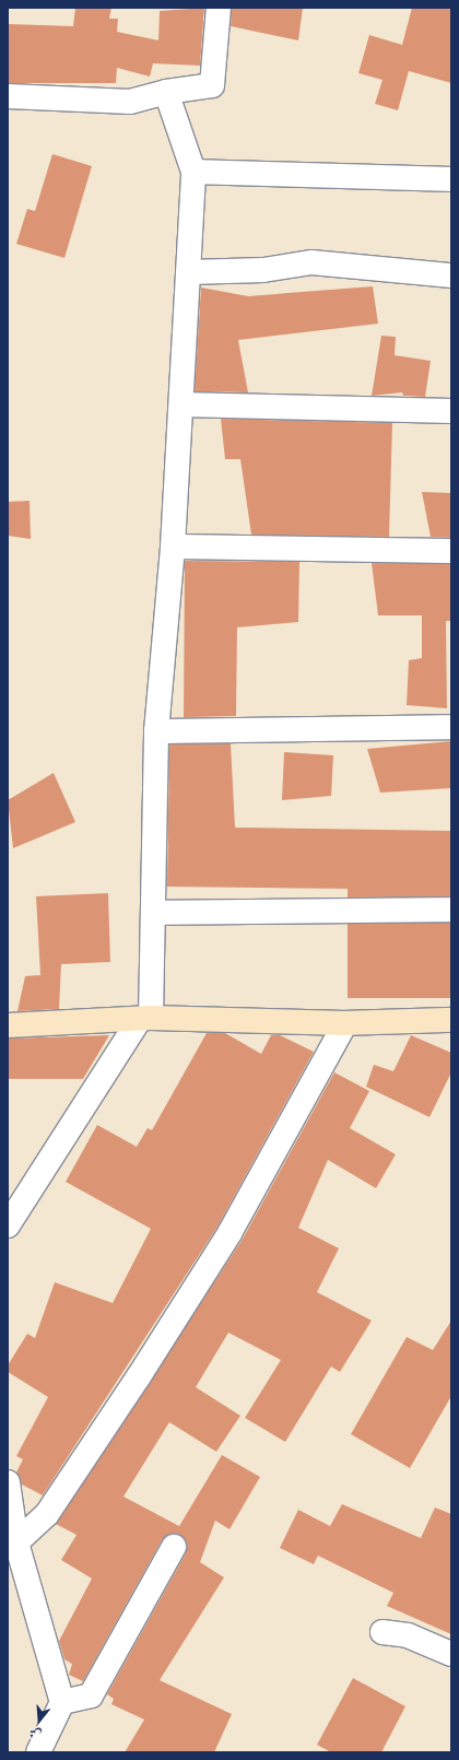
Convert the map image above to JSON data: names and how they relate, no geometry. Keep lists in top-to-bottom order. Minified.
{"north":"bottom"}
